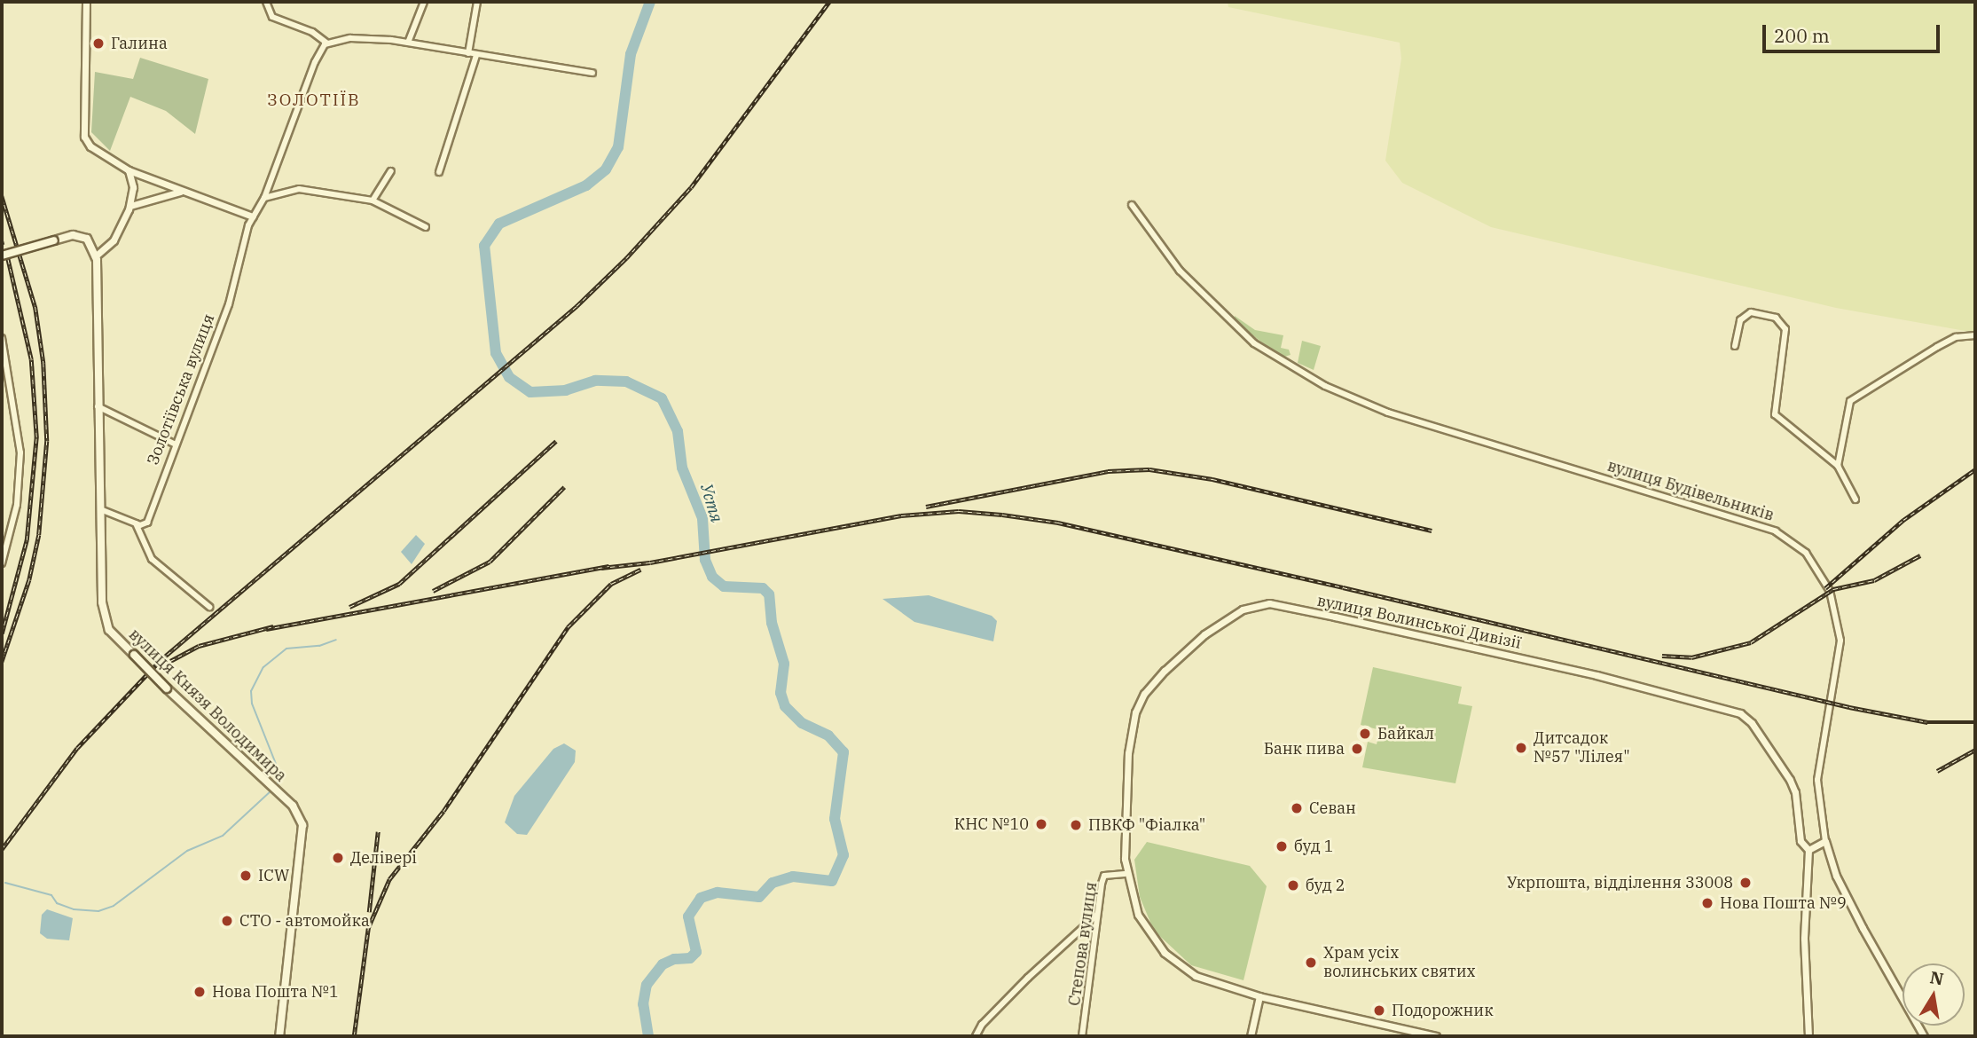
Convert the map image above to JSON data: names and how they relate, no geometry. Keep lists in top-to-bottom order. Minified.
{"streets":{"main road":["вулиця Князя Володимира"],"street":["Золотіївська вулиця","вулиця Будівельників","вулиця Волинської Дивізії","Степова вулиця"]},"crossings":[["вулиця Волинської Дивізії","Степова вулиця"]],"districts":["ЗОЛОТІЇВ"],"water":["Устя"],"places":["Галина","Байкал","Дитсадок №57 \"Лілея\"","Банк пива","Севан","КНС №10","ПВКФ \"Фіалка\"","буд 1","Делівері","ICW","Укрпошта, відділення 33008","буд 2","Нова Пошта №9","СТО - автомойка","Храм усіх волинських святих","Нова Пошта №1","Подорожник"],"scale_bar":"200 m","north":"top"}
